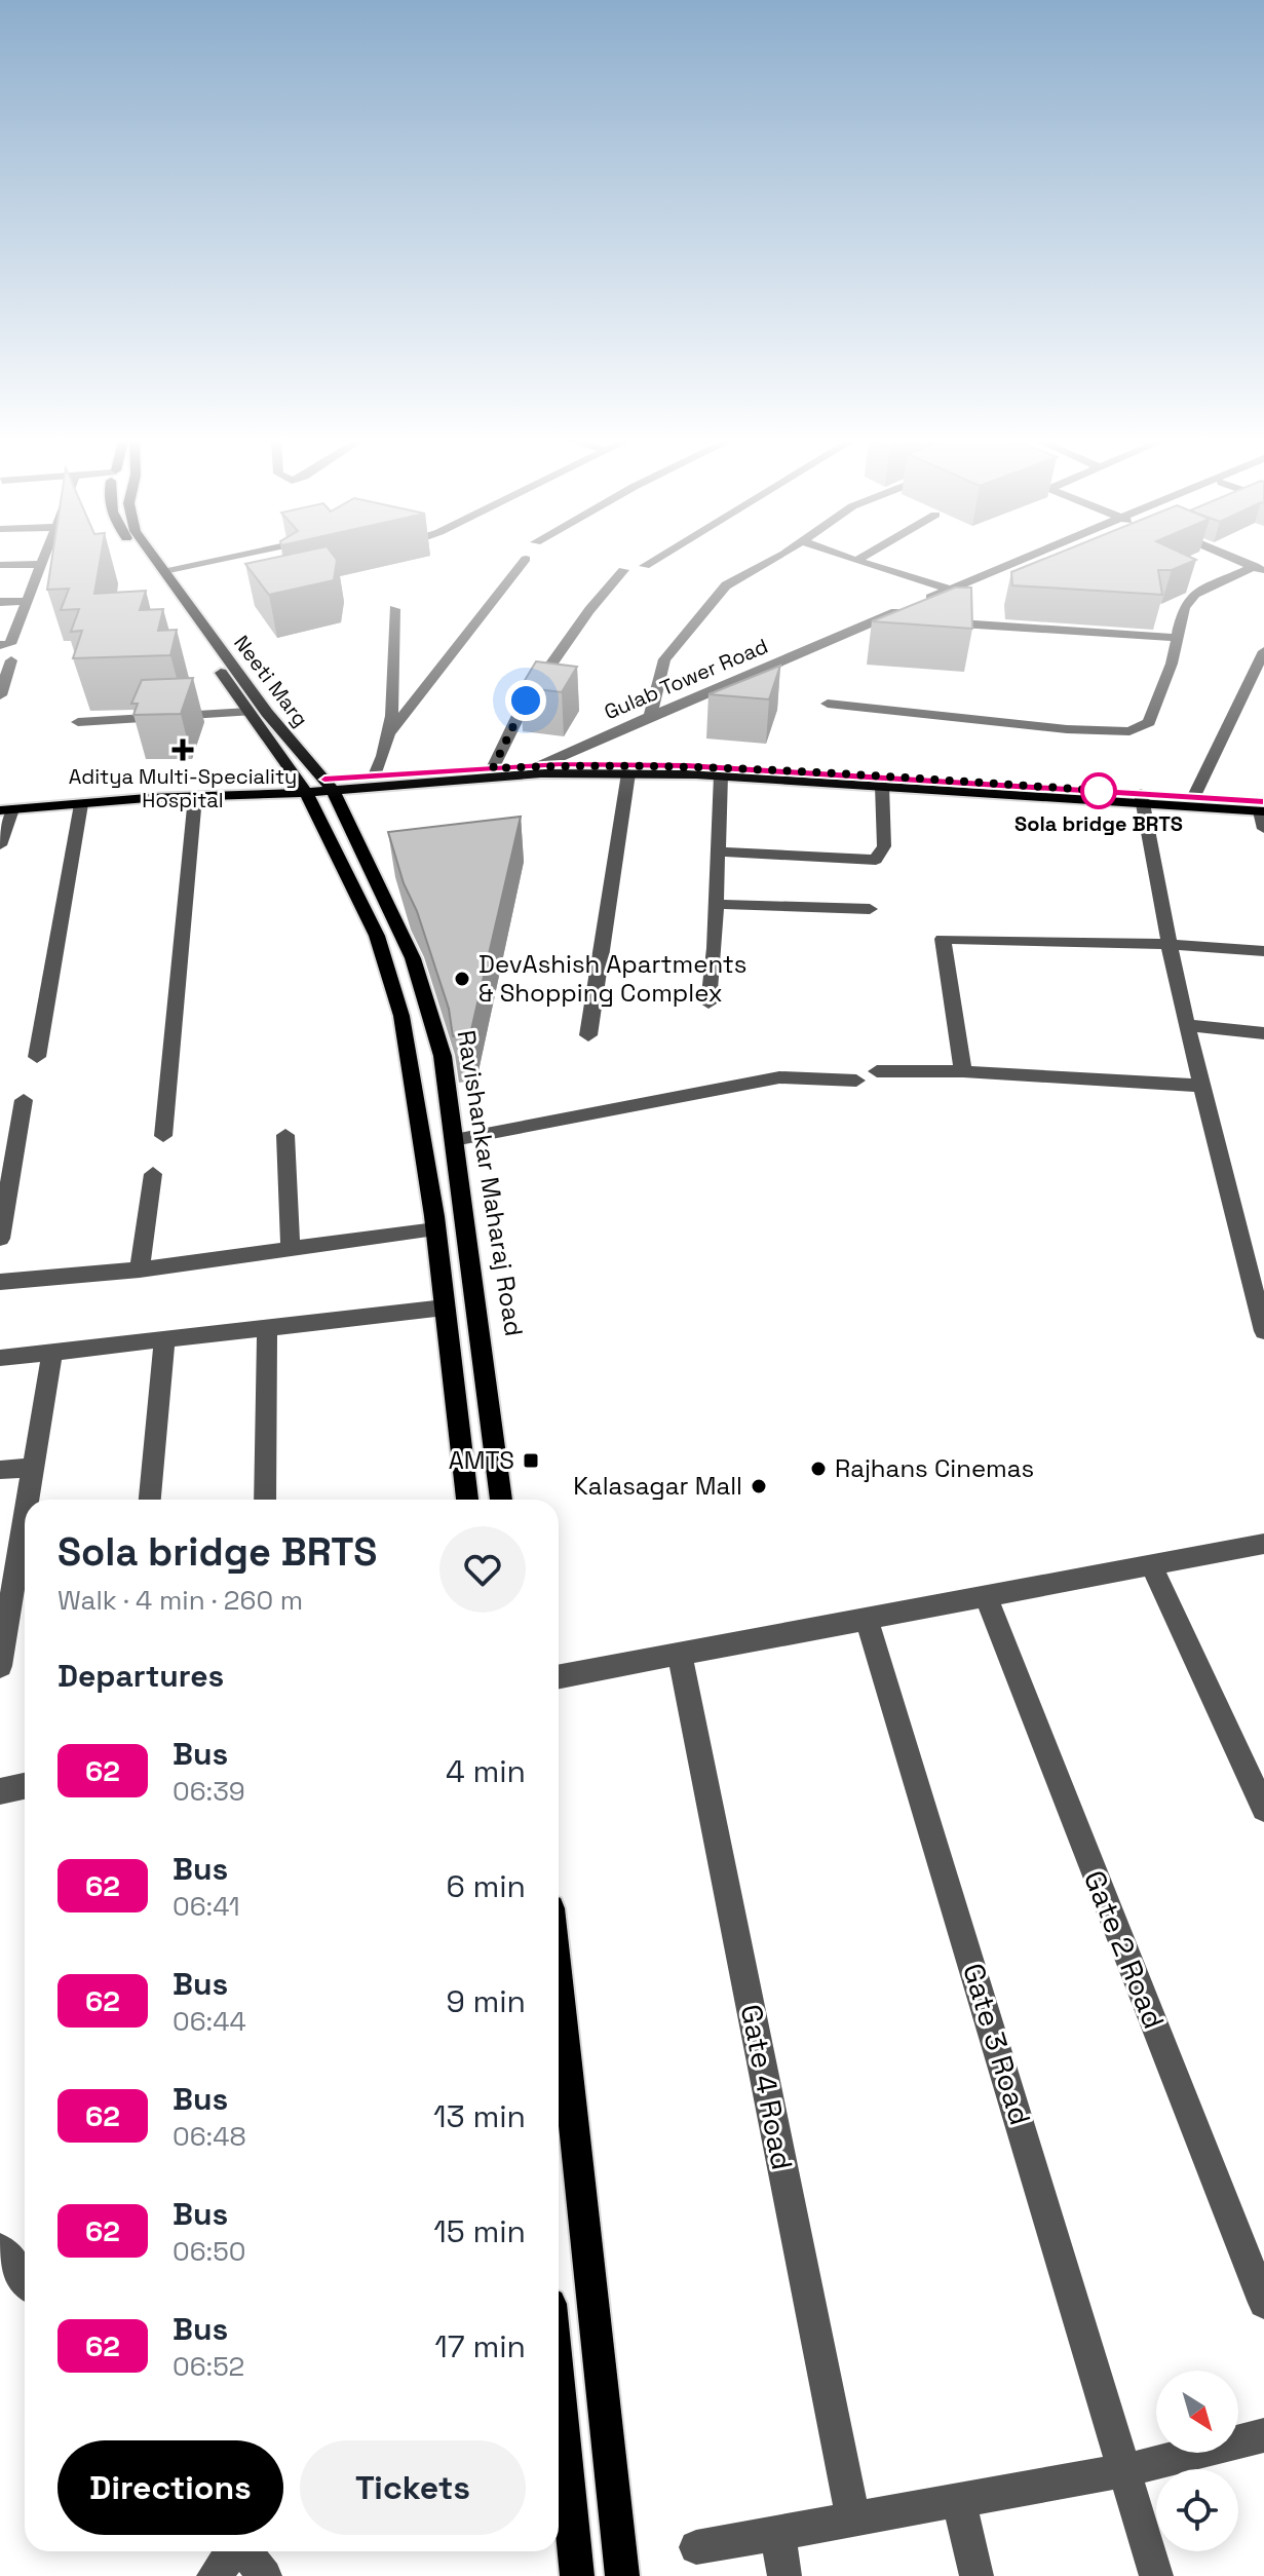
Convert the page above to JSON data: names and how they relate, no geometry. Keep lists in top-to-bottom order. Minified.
{"streets":{"main road":["Neeti Marg","Ravishankar Maharaj Road"],"street":["Gulab Tower Road","Gate 2 Road","Gate 3 Road","Gate 4 Road"]},"crossings":[["Neeti Marg","Ravishankar Maharaj Road"]],"places":{"health":["Aditya Multi-Speciality Hospital"],"other":["Sola bridge BRTS","DevAshish Apartments & Shopping Complex","Rajhans Cinemas","Kalasagar Mall"],"transit":["AMTS"]},"lines":["bus line 62"],"north":"bottom right","page":{"heading":[["Sola bridge BRTS","Walk · 4 min · 260 m"],"Departures"],"list":[{"mark":"62","name":"Bus","note":"06:39","value":"4 min"},{"mark":"62","name":"Bus","note":"06:41","value":"6 min"},{"mark":"62","name":"Bus","note":"06:44","value":"9 min"},{"mark":"62","name":"Bus","note":"06:48","value":"13 min"},{"mark":"62","name":"Bus","note":"06:50","value":"15 min"},{"mark":"62","name":"Bus","note":"06:52","value":"17 min"}],"buttons":["Directions","Tickets"]}}
